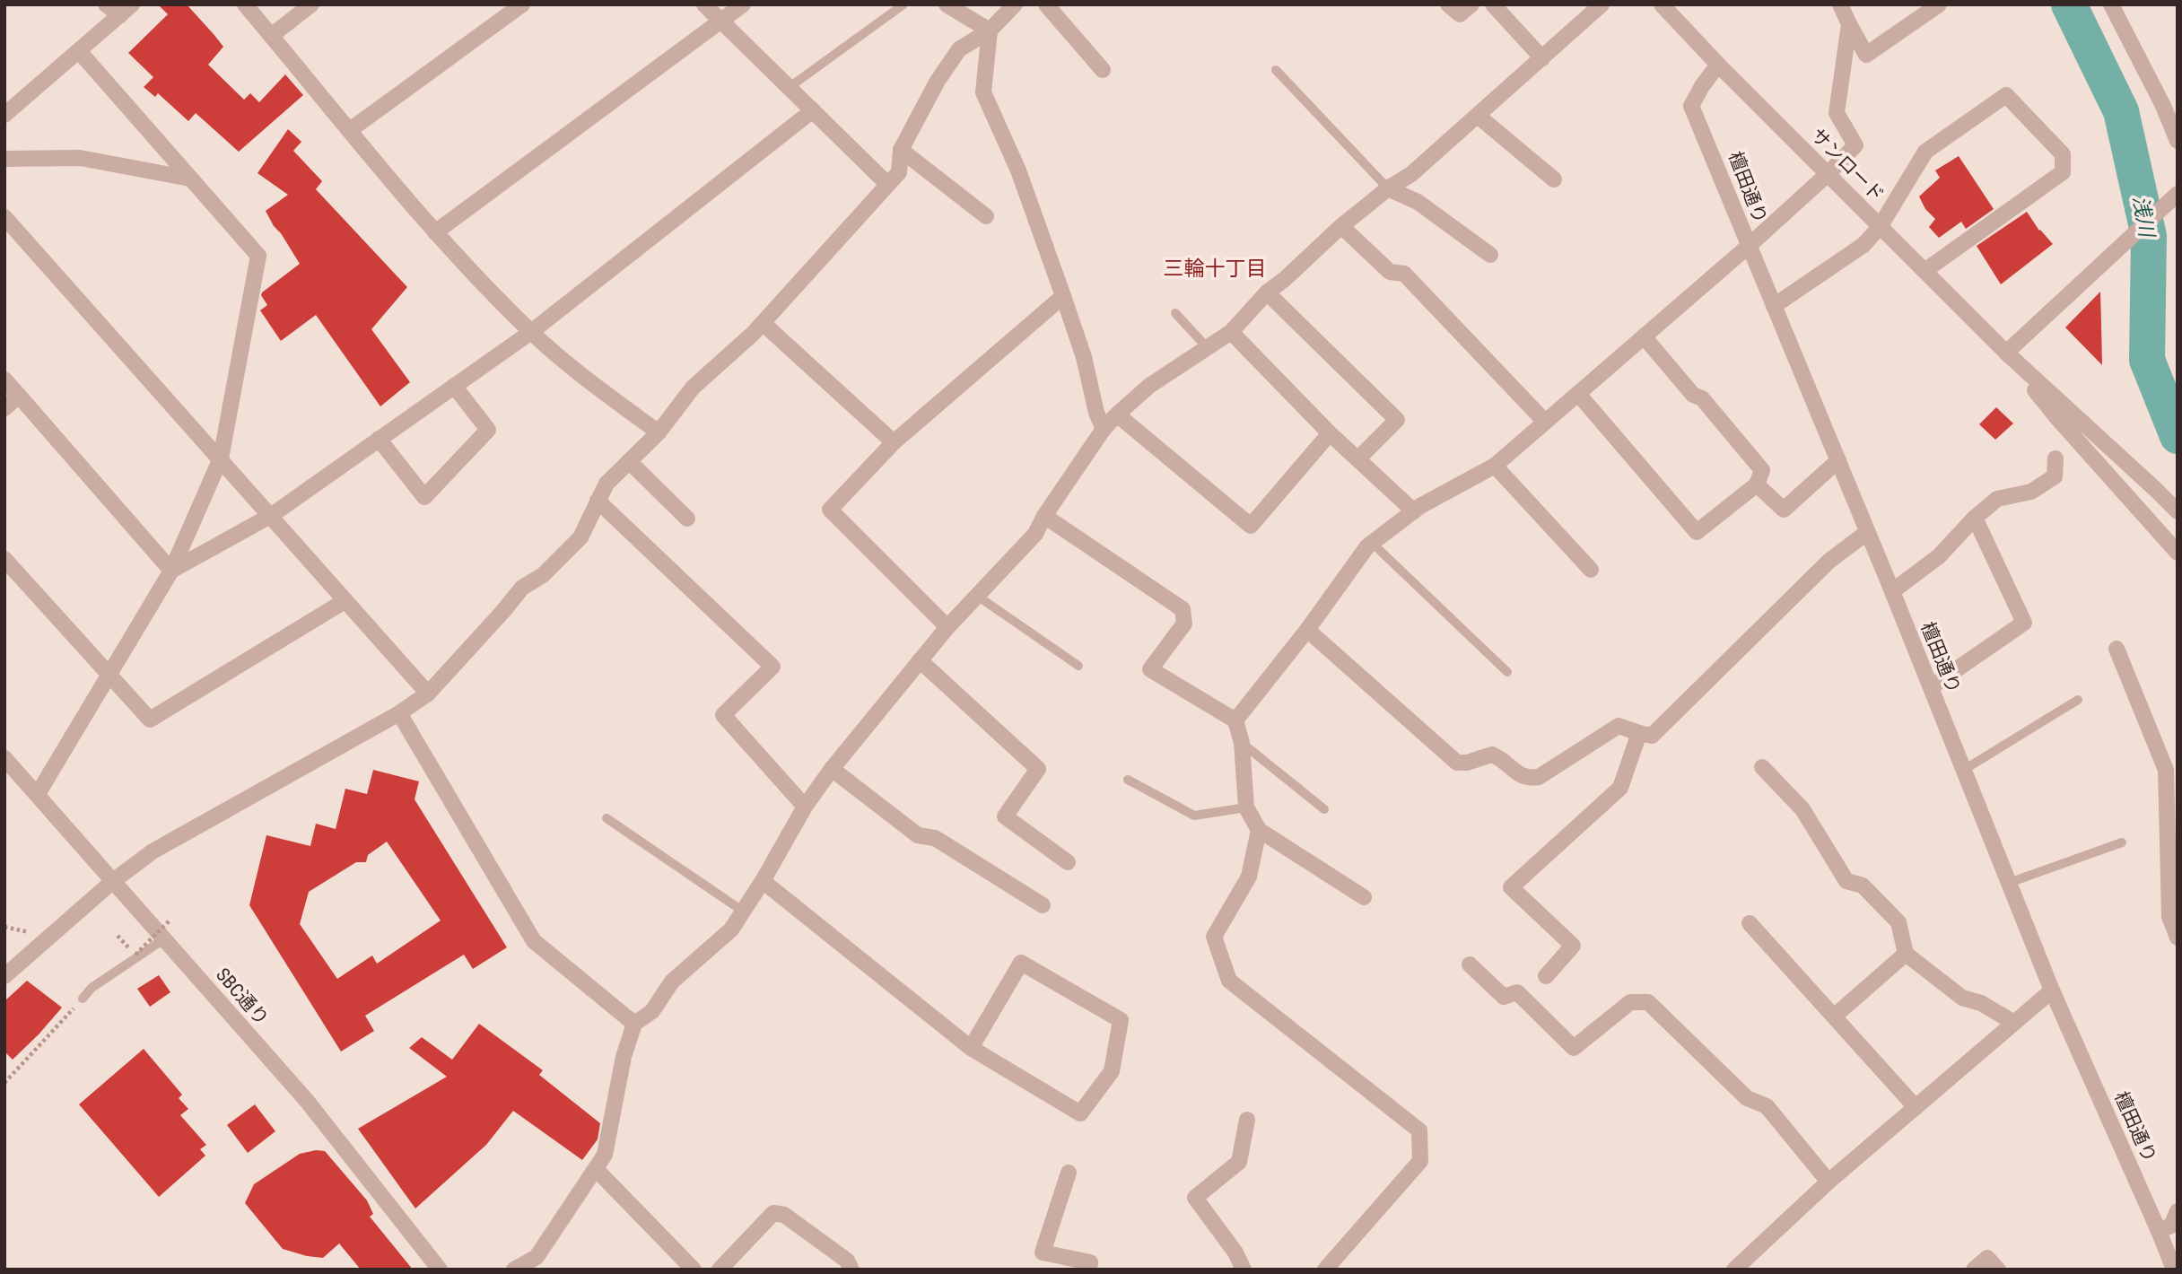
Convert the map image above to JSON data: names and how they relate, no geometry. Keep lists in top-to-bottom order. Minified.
{"streets":{"street":["サンロード","檀田通り","SBC通り"]},"crossings":[["サンロード","檀田通り"]],"districts":["三輪十丁目"],"water":["浅川"]}
